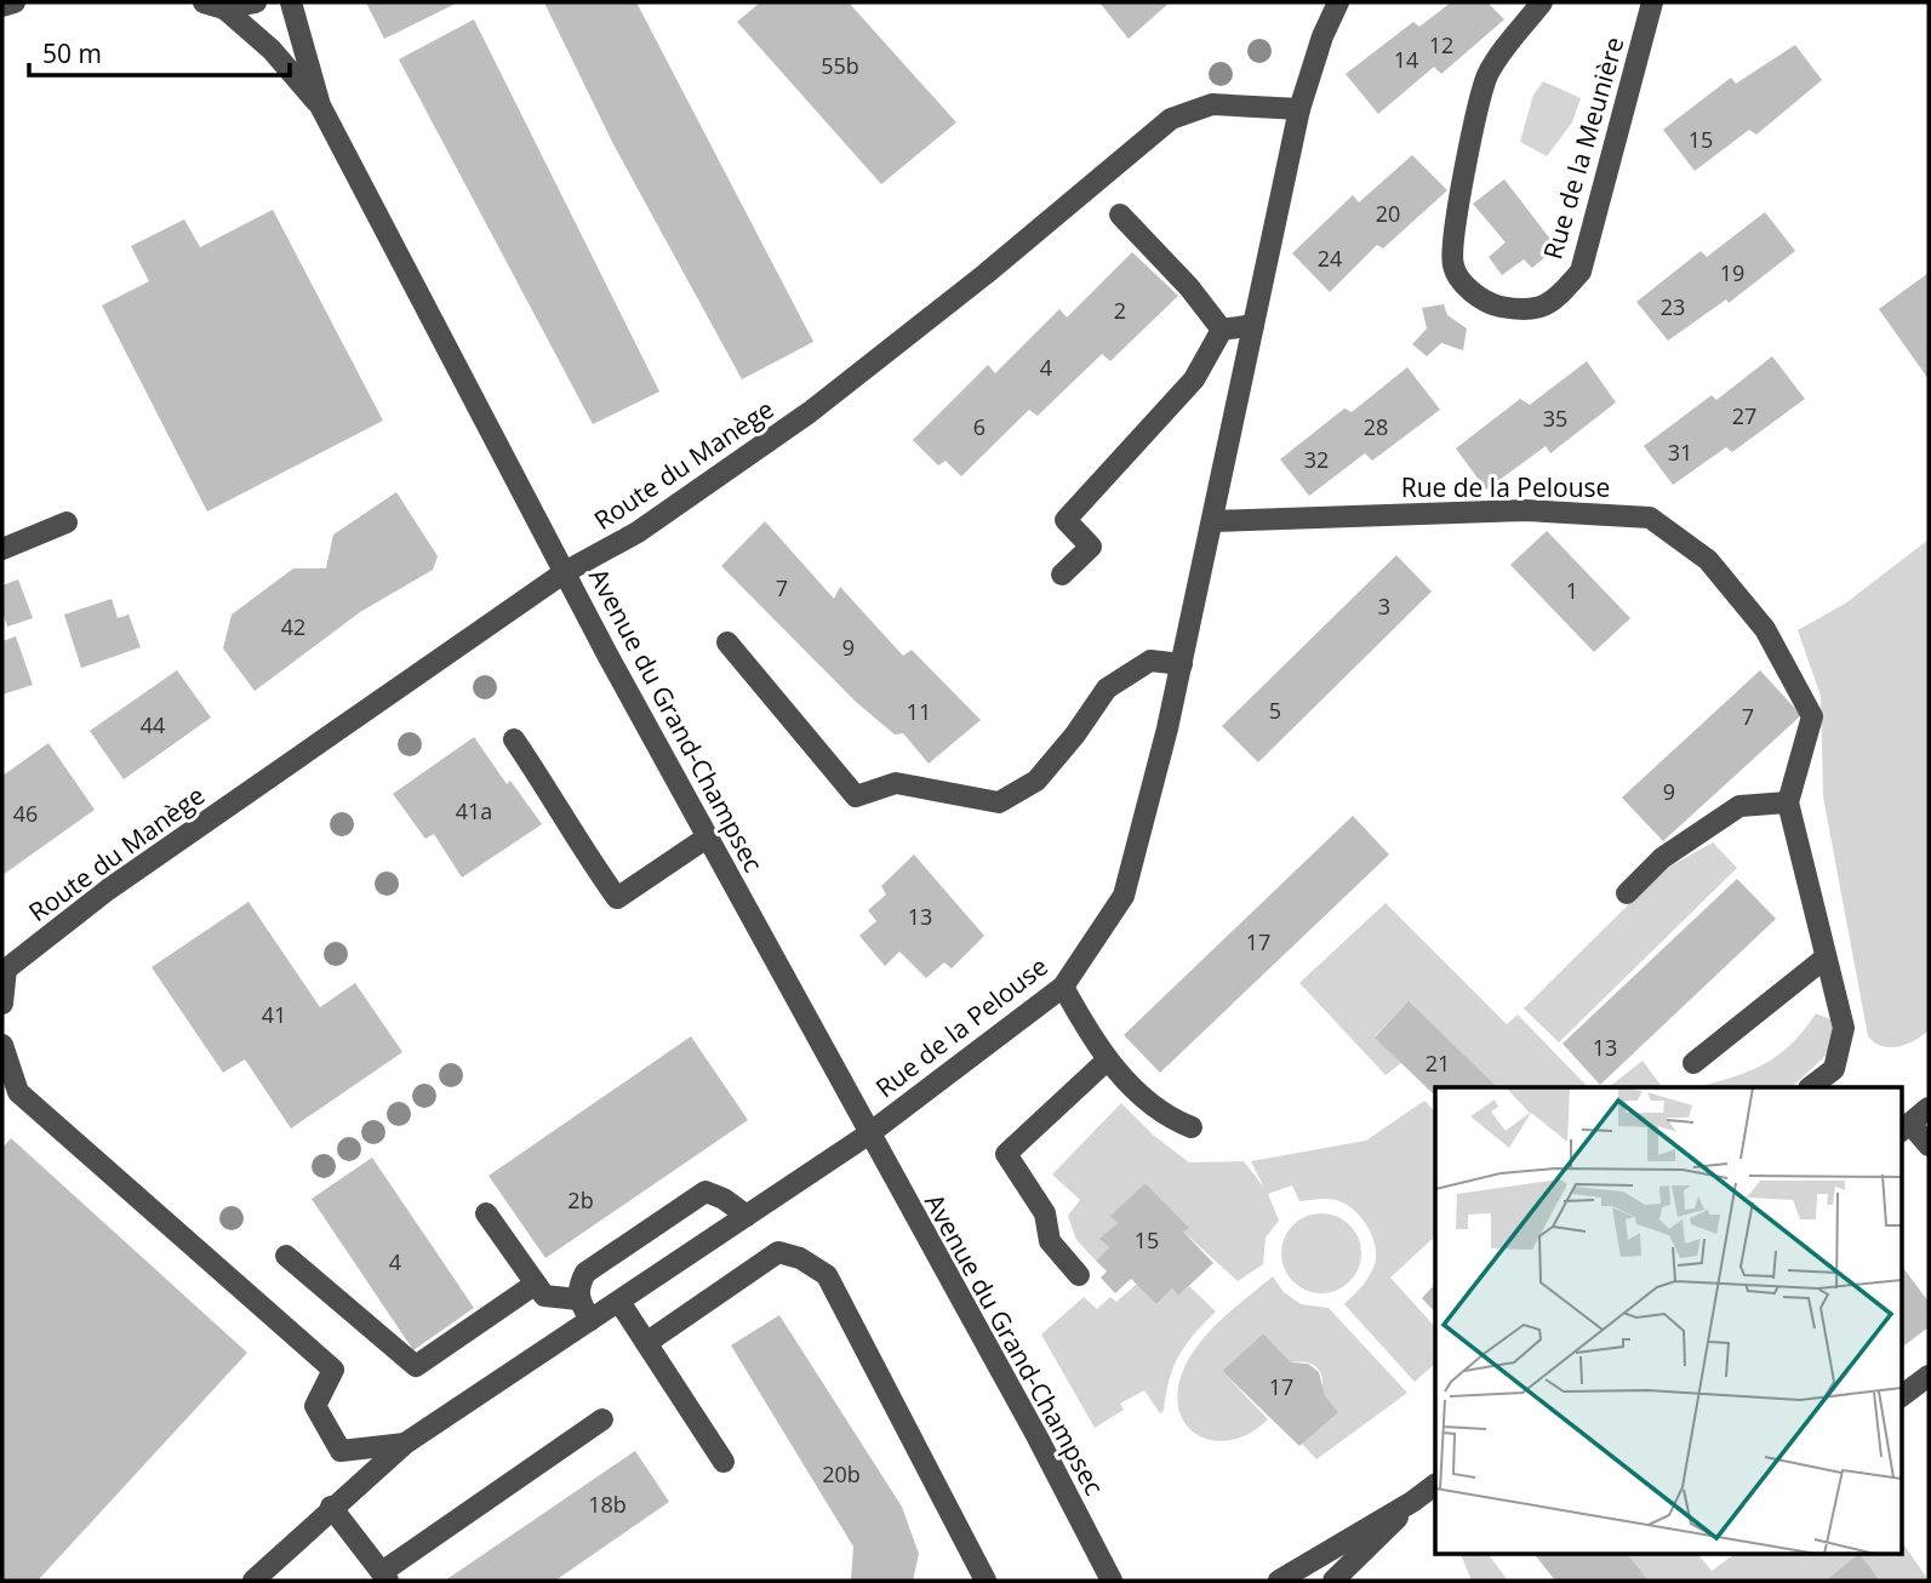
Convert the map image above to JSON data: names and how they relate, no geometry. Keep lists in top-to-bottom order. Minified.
{"streets":{"street":["Rue de la Meunière","Route du Manège","Rue de la Pelouse","Avenue du Grand-Champsec"]},"crossings":[["Route du Manège","Rue de la Pelouse"],["Route du Manège","Avenue du Grand-Champsec"],["Rue de la Pelouse","Avenue du Grand-Champsec"]],"house_numbers":["12","14","55b","15","20","24","19","23","2","4","27","35","6","28","31","32","7","1","3","42","9","5","11","7","44","9","41a","46","13","17","41","13","21","2b","15","4","17","20b","18b"],"scale_bar":"50 m"}
